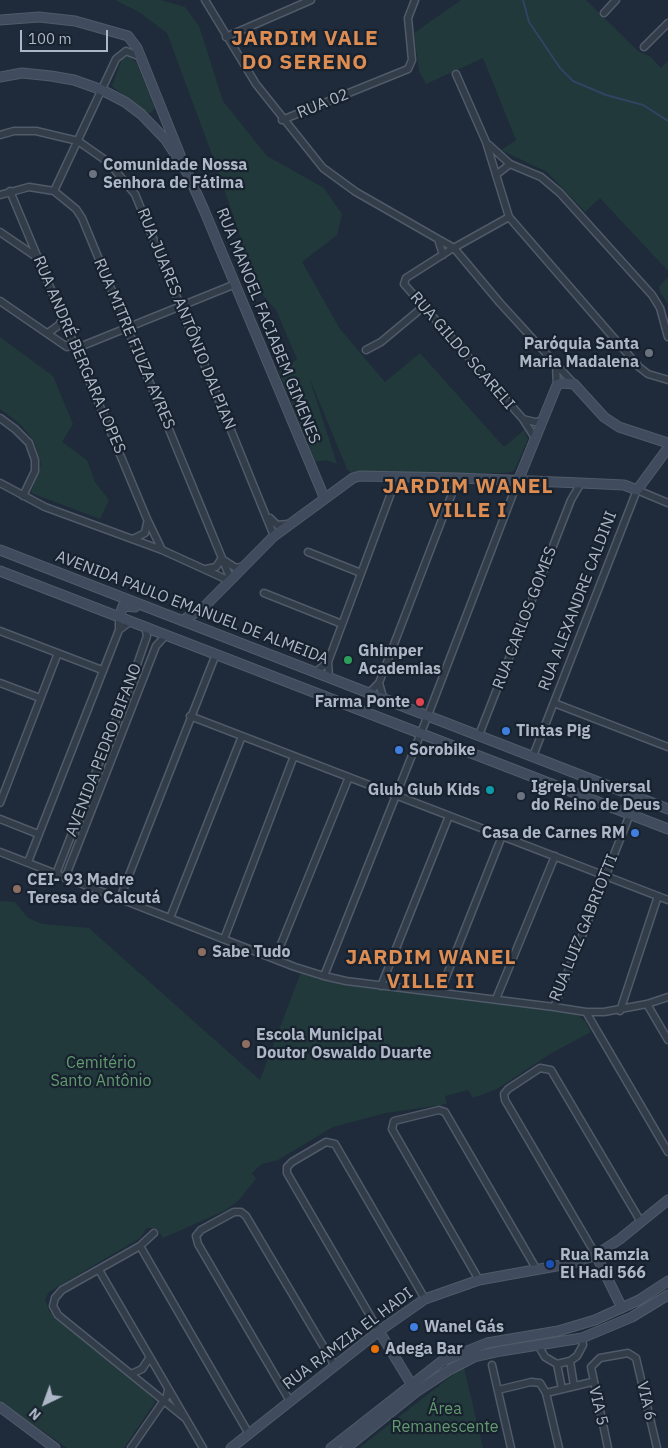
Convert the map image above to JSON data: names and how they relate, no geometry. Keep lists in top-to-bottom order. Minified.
{"streets":{"street":["RUA 02","RUA JUARES ANTÔNIO DALPIAN","RUA MANOEL FACIABEM GIMENES","RUA MITRE FIUZA AYRES","RUA GILDO SCARELI","RUA ANDRÉ BERGARA LOPES","RUA ALEXANDRE CALDINI","AVENIDA PAULO EMANUEL DE ALMEIDA","RUA CARLOS GOMES","AVENIDA PEDRO BIFANO","RUA LUIZ GABRIOTTI","RUA RAMZIA EL HADI","VIA 6","VIA 5"]},"crossings":[["RUA ALEXANDRE CALDINI","AVENIDA PAULO EMANUEL DE ALMEIDA"],["AVENIDA PAULO EMANUEL DE ALMEIDA","RUA CARLOS GOMES"],["AVENIDA PAULO EMANUEL DE ALMEIDA","AVENIDA PEDRO BIFANO"],["AVENIDA PAULO EMANUEL DE ALMEIDA","RUA LUIZ GABRIOTTI"],["AVENIDA PEDRO BIFANO","RUA LUIZ GABRIOTTI"],["VIA 6","VIA 5"]],"districts":["JARDIM VALE DO SERENO","JARDIM WANEL VILLE I","JARDIM WANEL VILLE II"],"parks":["Cemitério Santo Antônio","Área Remanescente"],"places":["Comunidade Nossa Senhora de Fátima","Paróquia Santa Maria Madalena","Ghimper Academias","Farma Ponte","Tintas Pig","Sorobike","Glub Glub Kids","Igreja Universal do Reino de Deus","Casa de Carnes RM","CEI- 93 Madre Teresa de Calcutá","Sabe Tudo","Escola Municipal Doutor Oswaldo Duarte","Rua Ramzia El Hadi 566","Wanel Gás","Adega Bar"],"scale_bar":"100 m","north":"bottom left"}
